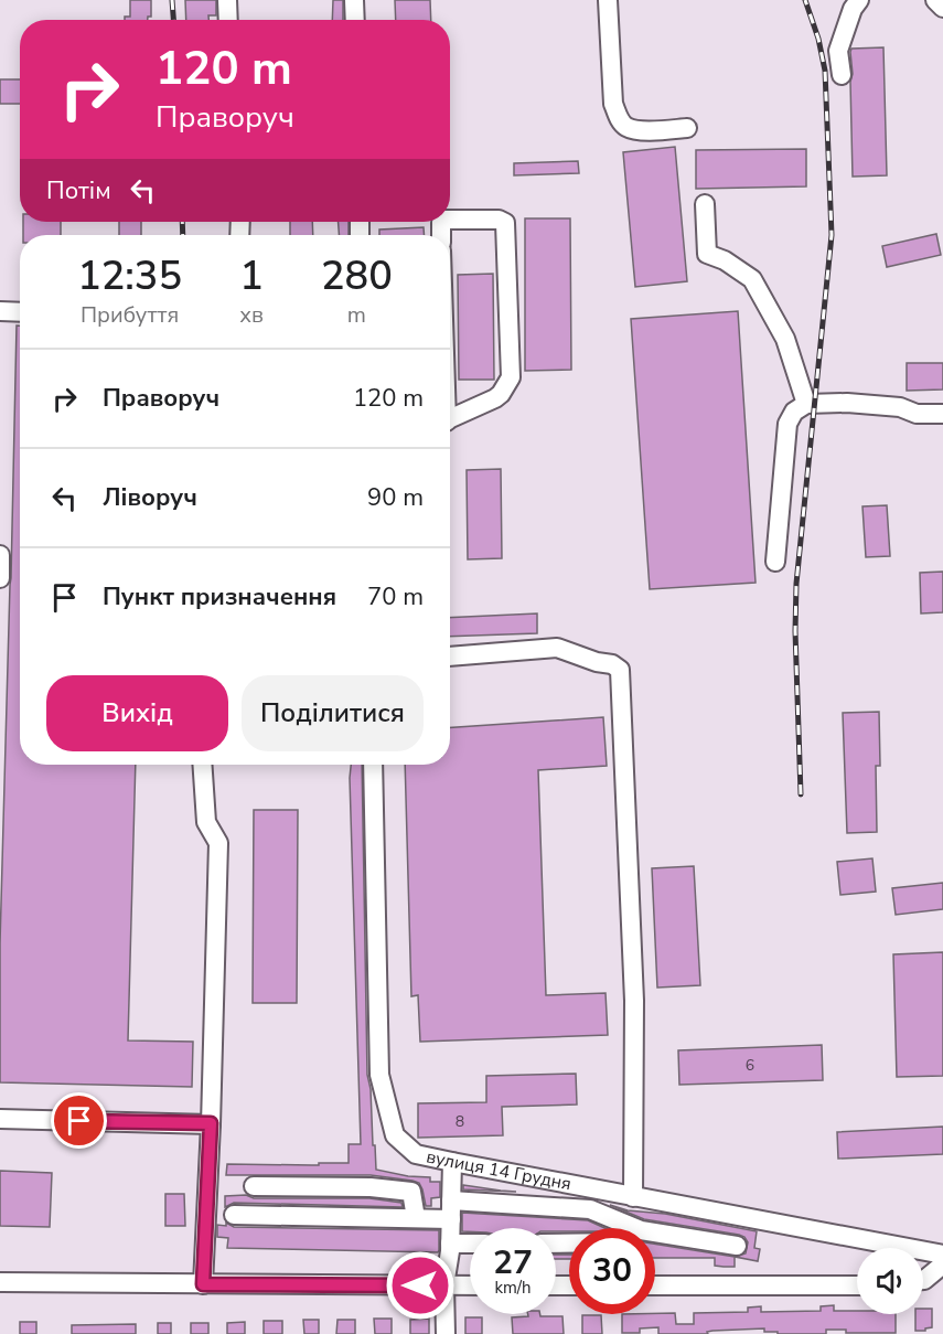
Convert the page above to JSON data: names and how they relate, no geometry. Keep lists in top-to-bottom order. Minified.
{"streets":{"street":["вулиця 14 Грудня"]},"house_numbers":["6","8"],"page":{"turn":["120 m","Праворуч"],"then":"Потім","eta":["12:35","Прибуття","1","хв","280","m"],"list":[{"name":"Праворуч","value":"120 m"},{"name":"Ліворуч","value":"90 m"},{"name":"Пункт призначення","value":"70 m"}],"buttons":["Вихід","Поділитися"],"speed":"27 km/h","limit":"30"}}
